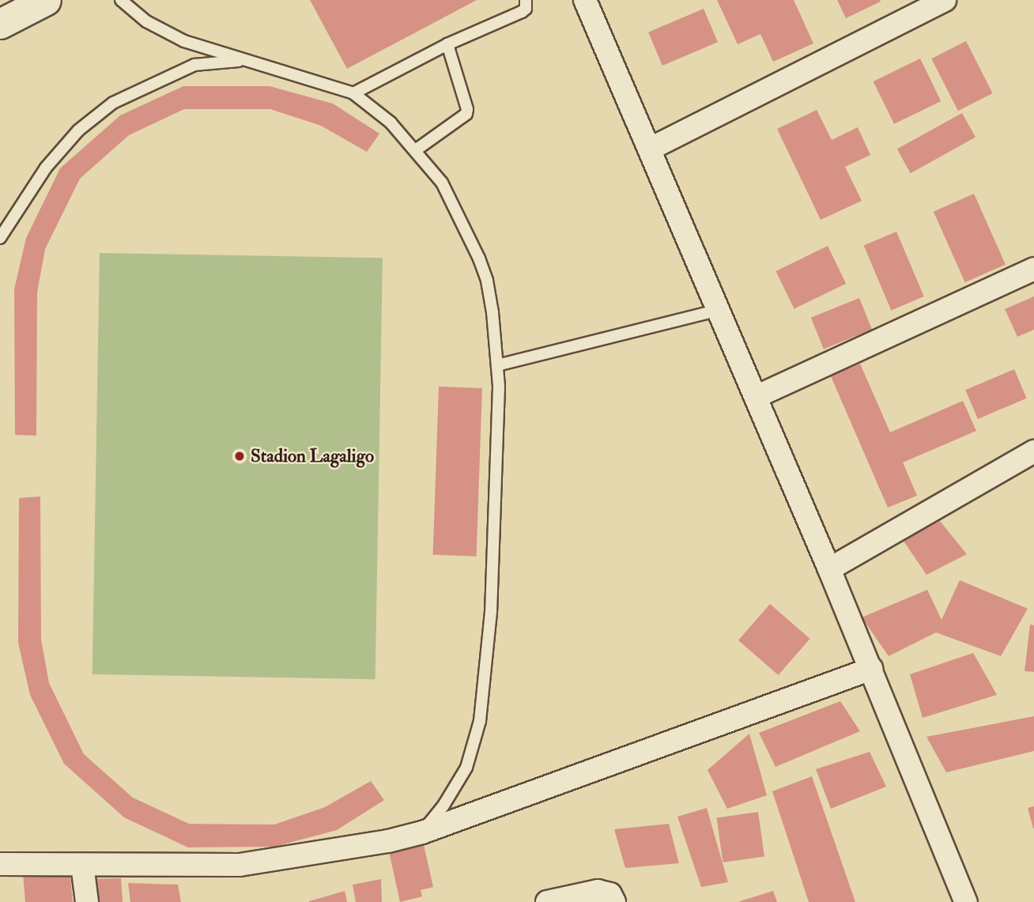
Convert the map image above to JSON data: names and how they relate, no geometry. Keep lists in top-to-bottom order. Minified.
{"places":["Stadion Lagaligo"]}
